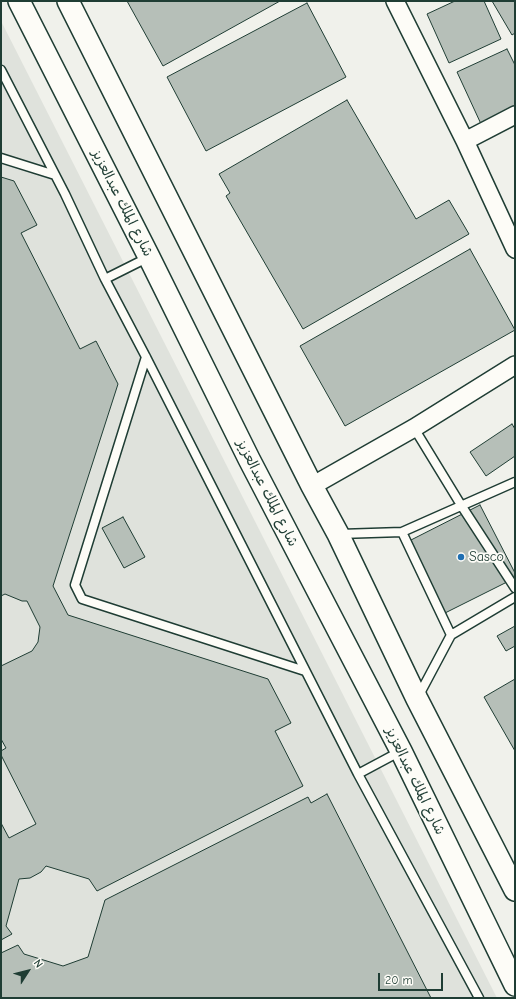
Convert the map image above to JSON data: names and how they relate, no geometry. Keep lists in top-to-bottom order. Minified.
{"streets":{"street":["شارع الملك عبدالعزيز"]},"places":["Sasco"],"scale_bar":"20 m","north":"top right"}
